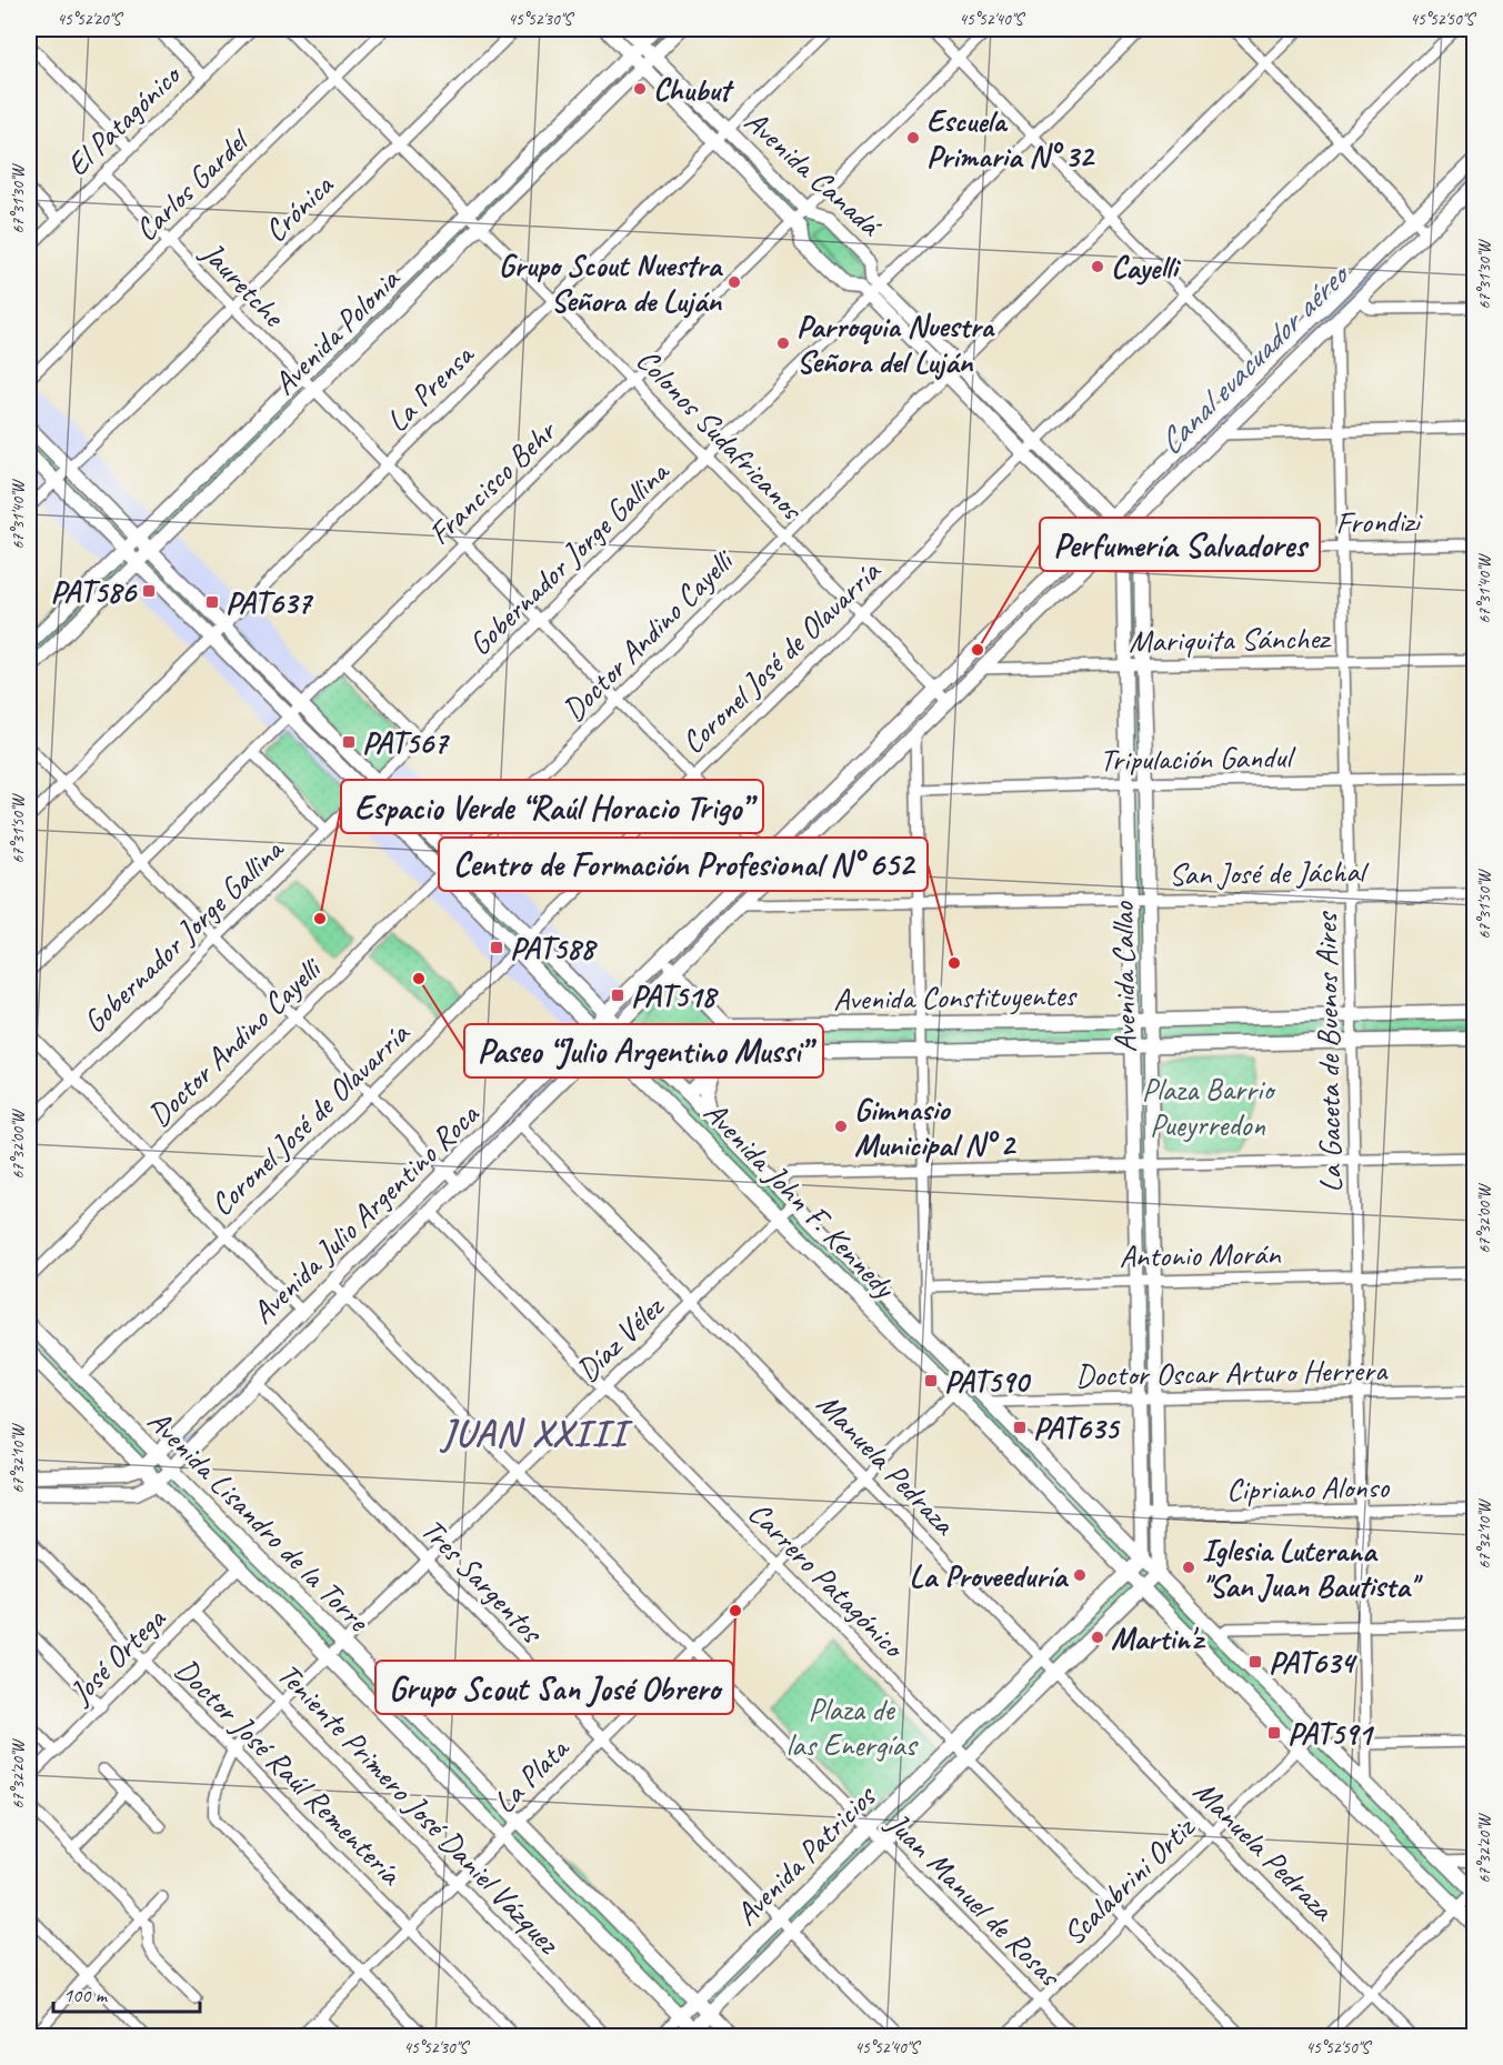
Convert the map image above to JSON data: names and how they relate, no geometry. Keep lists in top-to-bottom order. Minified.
{"streets":{"main road":["Avenida Canadá","Avenida Polonia","Avenida Callao","Avenida Constituyentes","Avenida John F. Kennedy","Avenida Julio Argentino Roca","Avenida Lisandro de la Torre","Avenida Patricios"],"street":["El Patagónico","Carlos Gardel","Crónica","Jauretche","La Prensa","Colonos Sudafricanos","Francisco Behr","Frondizi","Gobernador Jorge Gallina","Doctor Andino Cayelli","Mariquita Sánchez","Coronel José de Olavarría","Tripulación Gandul","San José de Jáchal","La Gaceta de Buenos Aires","Antonio Morán","Díaz Vélez","Doctor Oscar Arturo Herrera","Manuela Pedraza","Cipriano Alonso","Carrero Patagónico","Tres Sargentos","José Ortega","Doctor José Raúl Rementería","La Plata","Teniente Primero José Daniel Vázquez","Scalabrini Ortiz","Juan Manuel de Rosas"]},"crossings":[["El Patagónico","Jauretche"],["Avenida Canadá","Avenida Polonia"],["Avenida Canadá","La Prensa"],["Avenida Canadá","Francisco Behr"],["Avenida Canadá","Gobernador Jorge Gallina"],["Avenida Canadá","Doctor Andino Cayelli"],["Avenida Canadá","Coronel José de Olavarría"],["Avenida Canadá","Avenida Julio Argentino Roca"],["Carlos Gardel","Jauretche"],["Carlos Gardel","Colonos Sudafricanos"],["Crónica","Jauretche"],["Crónica","Colonos Sudafricanos"],["Crónica","Avenida John F. Kennedy"],["Jauretche","Avenida Polonia"],["Jauretche","La Prensa"],["Jauretche","Francisco Behr"],["Jauretche","Gobernador Jorge Gallina"],["Jauretche","Doctor Andino Cayelli"],["Jauretche","Coronel José de Olavarría"],["Jauretche","Avenida Julio Argentino Roca"],["Avenida Polonia","Colonos Sudafricanos"],["Avenida Polonia","Avenida John F. Kennedy"],["La Prensa","Colonos Sudafricanos"],["La Prensa","Avenida John F. Kennedy"],["Colonos Sudafricanos","Francisco Behr"],["Colonos Sudafricanos","Gobernador Jorge Gallina"],["Colonos Sudafricanos","Doctor Andino Cayelli"],["Colonos Sudafricanos","Coronel José de Olavarría"],["Colonos Sudafricanos","Avenida Julio Argentino Roca"],["Francisco Behr","Avenida John F. Kennedy"],["Frondizi","Avenida Callao"],["Frondizi","La Gaceta de Buenos Aires"],["Gobernador Jorge Gallina","Avenida John F. Kennedy"],["Doctor Andino Cayelli","Avenida John F. Kennedy"],["Mariquita Sánchez","Avenida Callao"],["Mariquita Sánchez","La Gaceta de Buenos Aires"],["Mariquita Sánchez","Avenida Julio Argentino Roca"],["Coronel José de Olavarría","Avenida John F. Kennedy"],["Coronel José de Olavarría","Avenida Lisandro de la Torre"],["Tripulación Gandul","Avenida Callao"],["Tripulación Gandul","La Gaceta de Buenos Aires"],["San José de Jáchal","Avenida Callao"],["San José de Jáchal","La Gaceta de Buenos Aires"],["San José de Jáchal","Avenida Julio Argentino Roca"],["Avenida Callao","Avenida Constituyentes"],["Avenida Callao","Avenida John F. Kennedy"],["Avenida Callao","Antonio Morán"],["Avenida Callao","Doctor Oscar Arturo Herrera"],["Avenida Callao","Cipriano Alonso"],["Avenida Constituyentes","La Gaceta de Buenos Aires"],["La Gaceta de Buenos Aires","Avenida John F. Kennedy"],["La Gaceta de Buenos Aires","Avenida Julio Argentino Roca"],["La Gaceta de Buenos Aires","Antonio Morán"],["La Gaceta de Buenos Aires","Doctor Oscar Arturo Herrera"],["La Gaceta de Buenos Aires","Cipriano Alonso"],["Avenida John F. Kennedy","Avenida Julio Argentino Roca"],["Avenida John F. Kennedy","Díaz Vélez"],["Avenida John F. Kennedy","Doctor Oscar Arturo Herrera"],["Avenida John F. Kennedy","La Plata"],["Avenida John F. Kennedy","Avenida Patricios"],["Avenida John F. Kennedy","Scalabrini Ortiz"],["Avenida Julio Argentino Roca","Manuela Pedraza"],["Avenida Julio Argentino Roca","Avenida Lisandro de la Torre"],["Avenida Julio Argentino Roca","Carrero Patagónico"],["Avenida Julio Argentino Roca","Tres Sargentos"],["Avenida Julio Argentino Roca","Juan Manuel de Rosas"],["Díaz Vélez","Manuela Pedraza"],["Díaz Vélez","Avenida Lisandro de la Torre"],["Díaz Vélez","Carrero Patagónico"],["Díaz Vélez","Tres Sargentos"],["Díaz Vélez","Doctor José Raúl Rementería"],["Díaz Vélez","La Plata"],["Díaz Vélez","Teniente Primero José Daniel Vázquez"],["Díaz Vélez","Juan Manuel de Rosas"],["Manuela Pedraza","La Plata"],["Manuela Pedraza","Avenida Patricios"],["Manuela Pedraza","Scalabrini Ortiz"],["Avenida Lisandro de la Torre","José Ortega"],["Avenida Lisandro de la Torre","La Plata"],["Avenida Lisandro de la Torre","Avenida Patricios"],["Carrero Patagónico","La Plata"],["Carrero Patagónico","Avenida Patricios"],["Carrero Patagónico","Scalabrini Ortiz"],["Tres Sargentos","La Plata"],["Tres Sargentos","Avenida Patricios"],["José Ortega","Doctor José Raúl Rementería"],["José Ortega","Teniente Primero José Daniel Vázquez"],["Doctor José Raúl Rementería","La Plata"],["La Plata","Teniente Primero José Daniel Vázquez"],["La Plata","Juan Manuel de Rosas"],["Avenida Patricios","Juan Manuel de Rosas"],["Scalabrini Ortiz","Juan Manuel de Rosas"]],"districts":["JUAN XXIII"],"water":["Canal evacuador aéreo"],"parks":["Plaza Barrio Pueyrredon","Plaza de las Energías"],"places":{"other":["Chubut","Escuela Primaria N° 32","Cayelli","Grupo Scout Nuestra Señora de Luján","Parroquia Nuestra Señora del Luján","Perfumería Salvadores","Espacio Verde “Raúl Horacio Trigo”","Centro de Formación Profesional N° 652","Paseo “Julio Argentino Mussi”","Gimnasio Municipal N° 2","Iglesia Luterana \"San Juan Bautista\"","La Proveeduría","Grupo Scout San José Obrero","Martin'z"],"transit":["PAT586","PAT637","PAT567","PAT588","PAT518","PAT590","PAT635","PAT634","PAT591"]},"scale_bar":"100 m","coordinates":["45°52'20\"S","45°52'30\"S","45°52'40\"S","45°52'50\"S","67°31'30\"W","67°31'40\"W","67°31'50\"W","67°32'00\"W","67°32'10\"W","67°32'20\"W"]}
